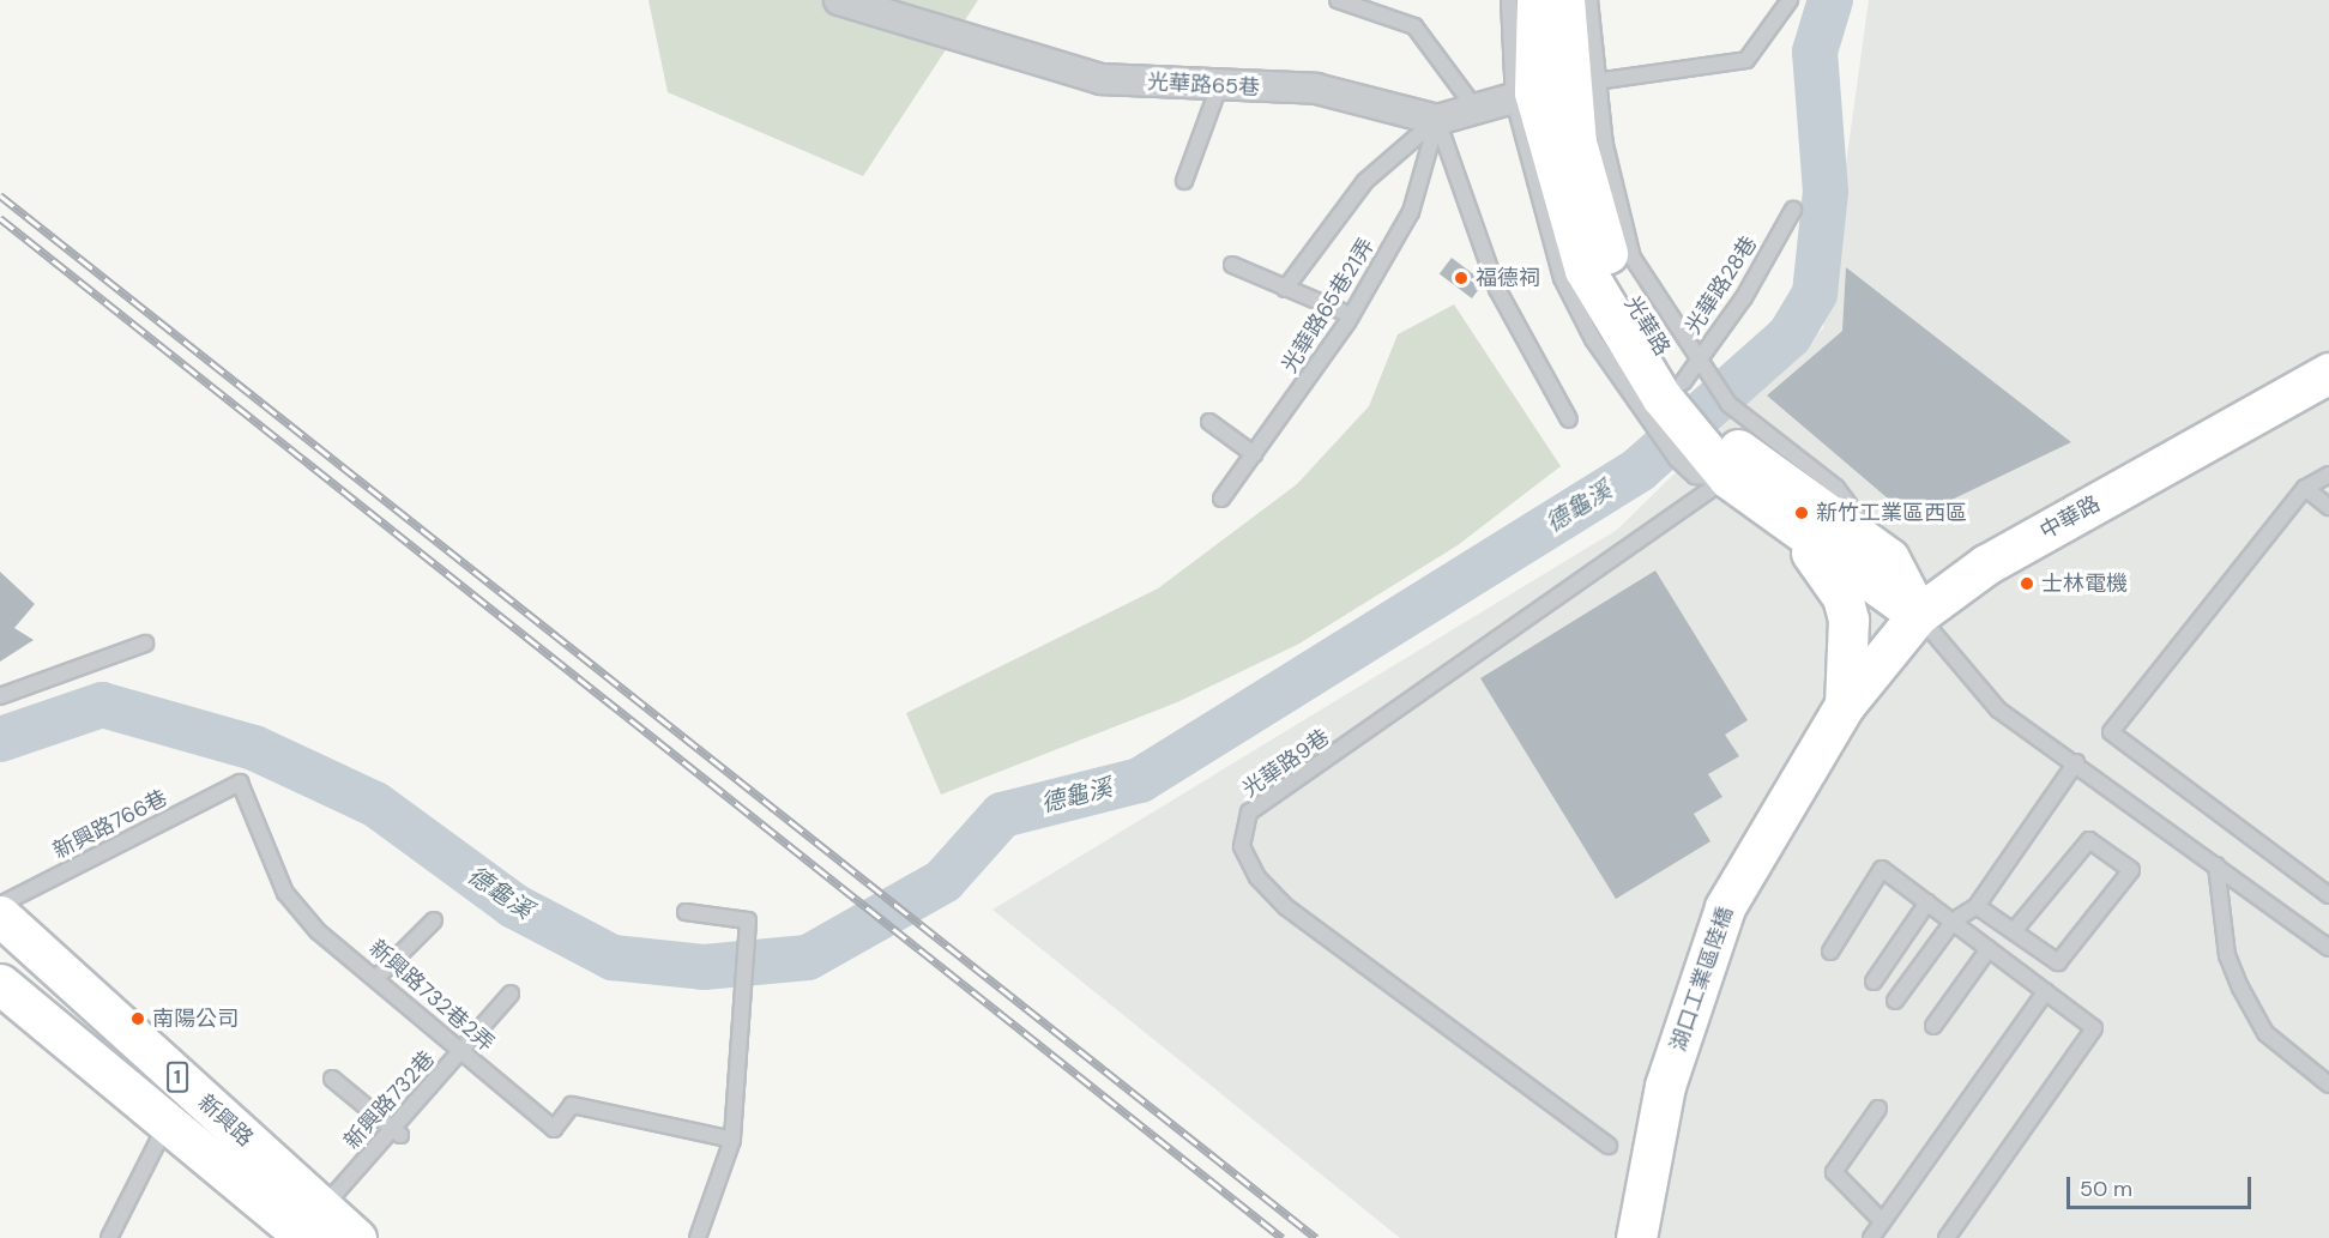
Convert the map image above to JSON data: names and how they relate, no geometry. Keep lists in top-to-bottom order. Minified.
{"streets":{"street":["光華路65巷","光華路","中華路","湖口工業區陸橋","1","新興路"],"lane":["光華路28巷","光華路65巷21弄","光華路9巷","新興路766巷","新興路732巷2弄","新興路732巷"]},"crossings":[["光華路65巷","光華路65巷21弄"],["光華路65巷","光華路"],["光華路28巷","光華路"],["光華路","中華路"],["光華路","光華路9巷"],["中華路","湖口工業區陸橋"],["新興路766巷","新興路732巷2弄"],["新興路732巷2弄","新興路732巷"],["新興路732巷","新興路"]],"water":["德龜溪"],"places":["福德祠","新竹工業區西區","士林電機","南陽公司"],"scale_bar":"50 m"}
